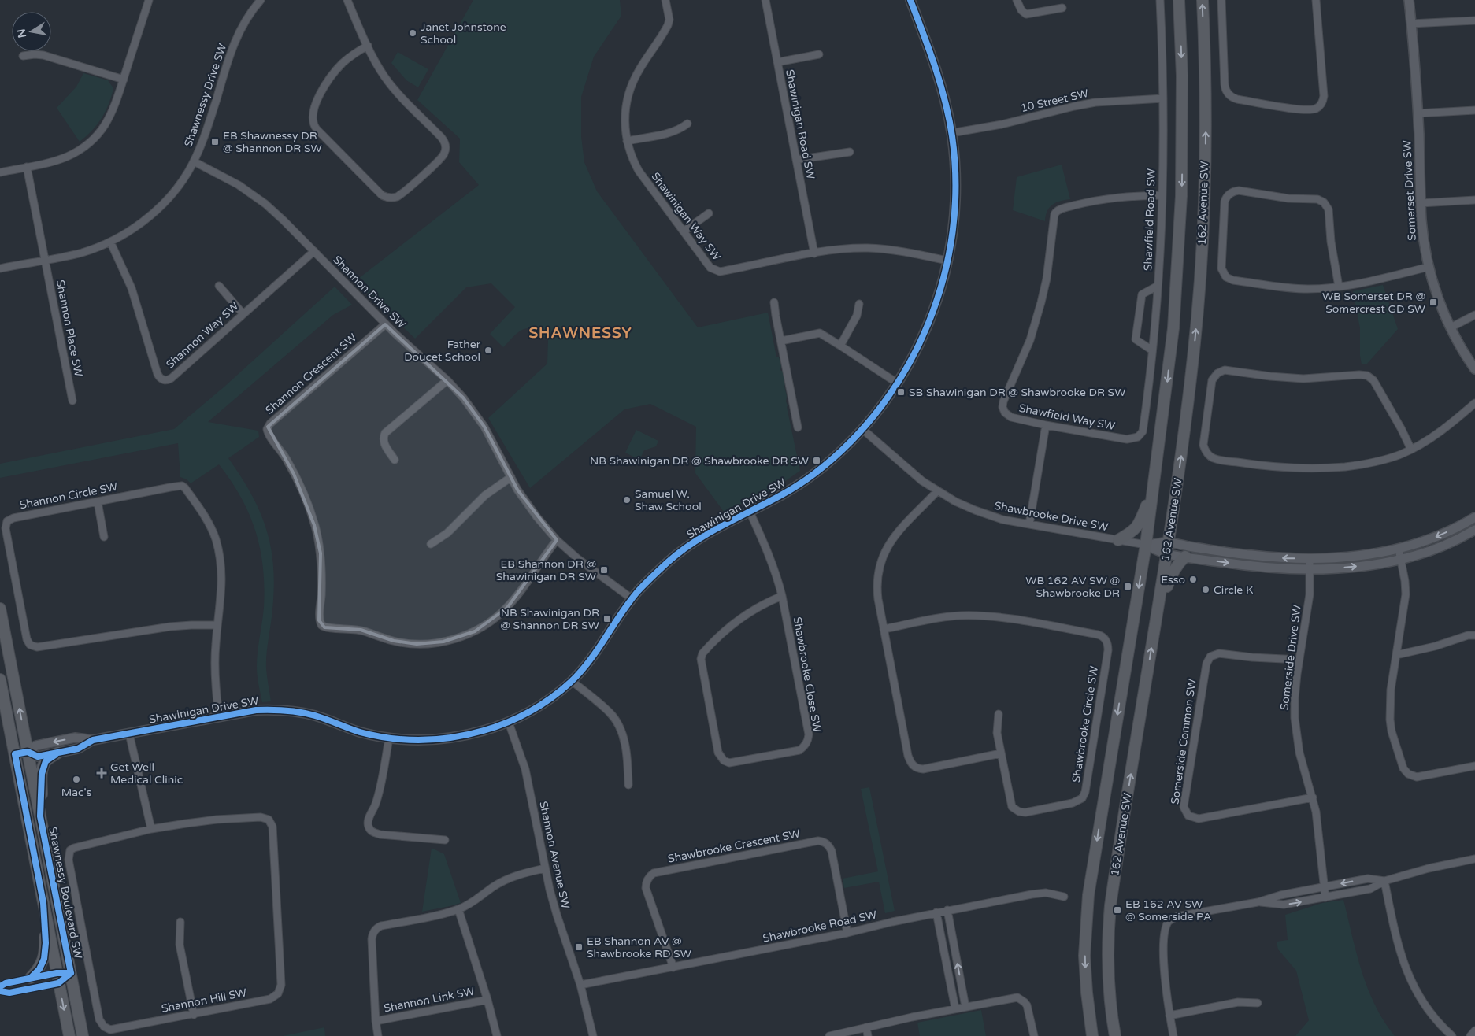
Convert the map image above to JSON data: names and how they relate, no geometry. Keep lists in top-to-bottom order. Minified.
{"streets":{"main road":["162 Avenue SW","Shawnessy Boulevard SW"],"street":["Shawnessy Drive SW","10 Street SW","Shawinigan Road SW","Somerset Drive SW","Shawinigan Way SW","Shawfield Road SW","Shannon Drive SW","Shannon Place SW","Shannon Way SW","Shannon Crescent SW","Shawfield Way SW","Shannon Circle SW","Shawinigan Drive SW","Shawbrooke Drive SW","Somerside Drive SW","Shawbrooke Close SW","Shawbrooke Circle SW","Somerside Common SW","Shawbrooke Crescent SW","Shannon Avenue SW","Shawbrooke Road SW","Shannon Link SW","Shannon Hill SW"]},"crossings":[["Shawnessy Drive SW","Shannon Drive SW"],["Shawnessy Drive SW","Shannon Place SW"],["Shawnessy Drive SW","Shannon Way SW"],["10 Street SW","Shawfield Road SW"],["10 Street SW","Shawinigan Drive SW"],["Shawinigan Road SW","Shawinigan Way SW"],["162 Avenue SW","Shawbrooke Drive SW"],["Shawinigan Way SW","Shawinigan Drive SW"],["Shawfield Road SW","Shawfield Way SW"],["Shannon Drive SW","Shannon Way SW"],["Shannon Drive SW","Shannon Crescent SW"],["Shannon Drive SW","Shawinigan Drive SW"],["Shannon Circle SW","Shawinigan Drive SW"],["Shawinigan Drive SW","Shawbrooke Drive SW"],["Shawinigan Drive SW","Shawbrooke Close SW"],["Shawinigan Drive SW","Shannon Avenue SW"],["Shawinigan Drive SW","Shawnessy Boulevard SW"],["Somerside Drive SW","Somerside Common SW"],["Shawbrooke Crescent SW","Shawbrooke Road SW"],["Shannon Avenue SW","Shawbrooke Road SW"]],"districts":["SHAWNESSY"],"places":{"other":["Janet Johnstone School","Father Doucet School","Samuel W. Shaw School","Esso","Circle K","Mac's"],"transit":["EB Shawnessy DR @ Shannon DR SW","WB Somerset DR @ Somercrest GD SW","SB Shawinigan DR @ Shawbrooke DR SW","NB Shawinigan DR @ Shawbrooke DR SW","EB Shannon DR @ Shawinigan DR SW","WB 162 AV SW @ Shawbrooke DR","NB Shawinigan DR @ Shannon DR SW","EB 162 AV SW @ Somerside PA","EB Shannon AV @ Shawbrooke RD SW"],"health":["Get Well Medical Clinic"]},"north":"left"}
